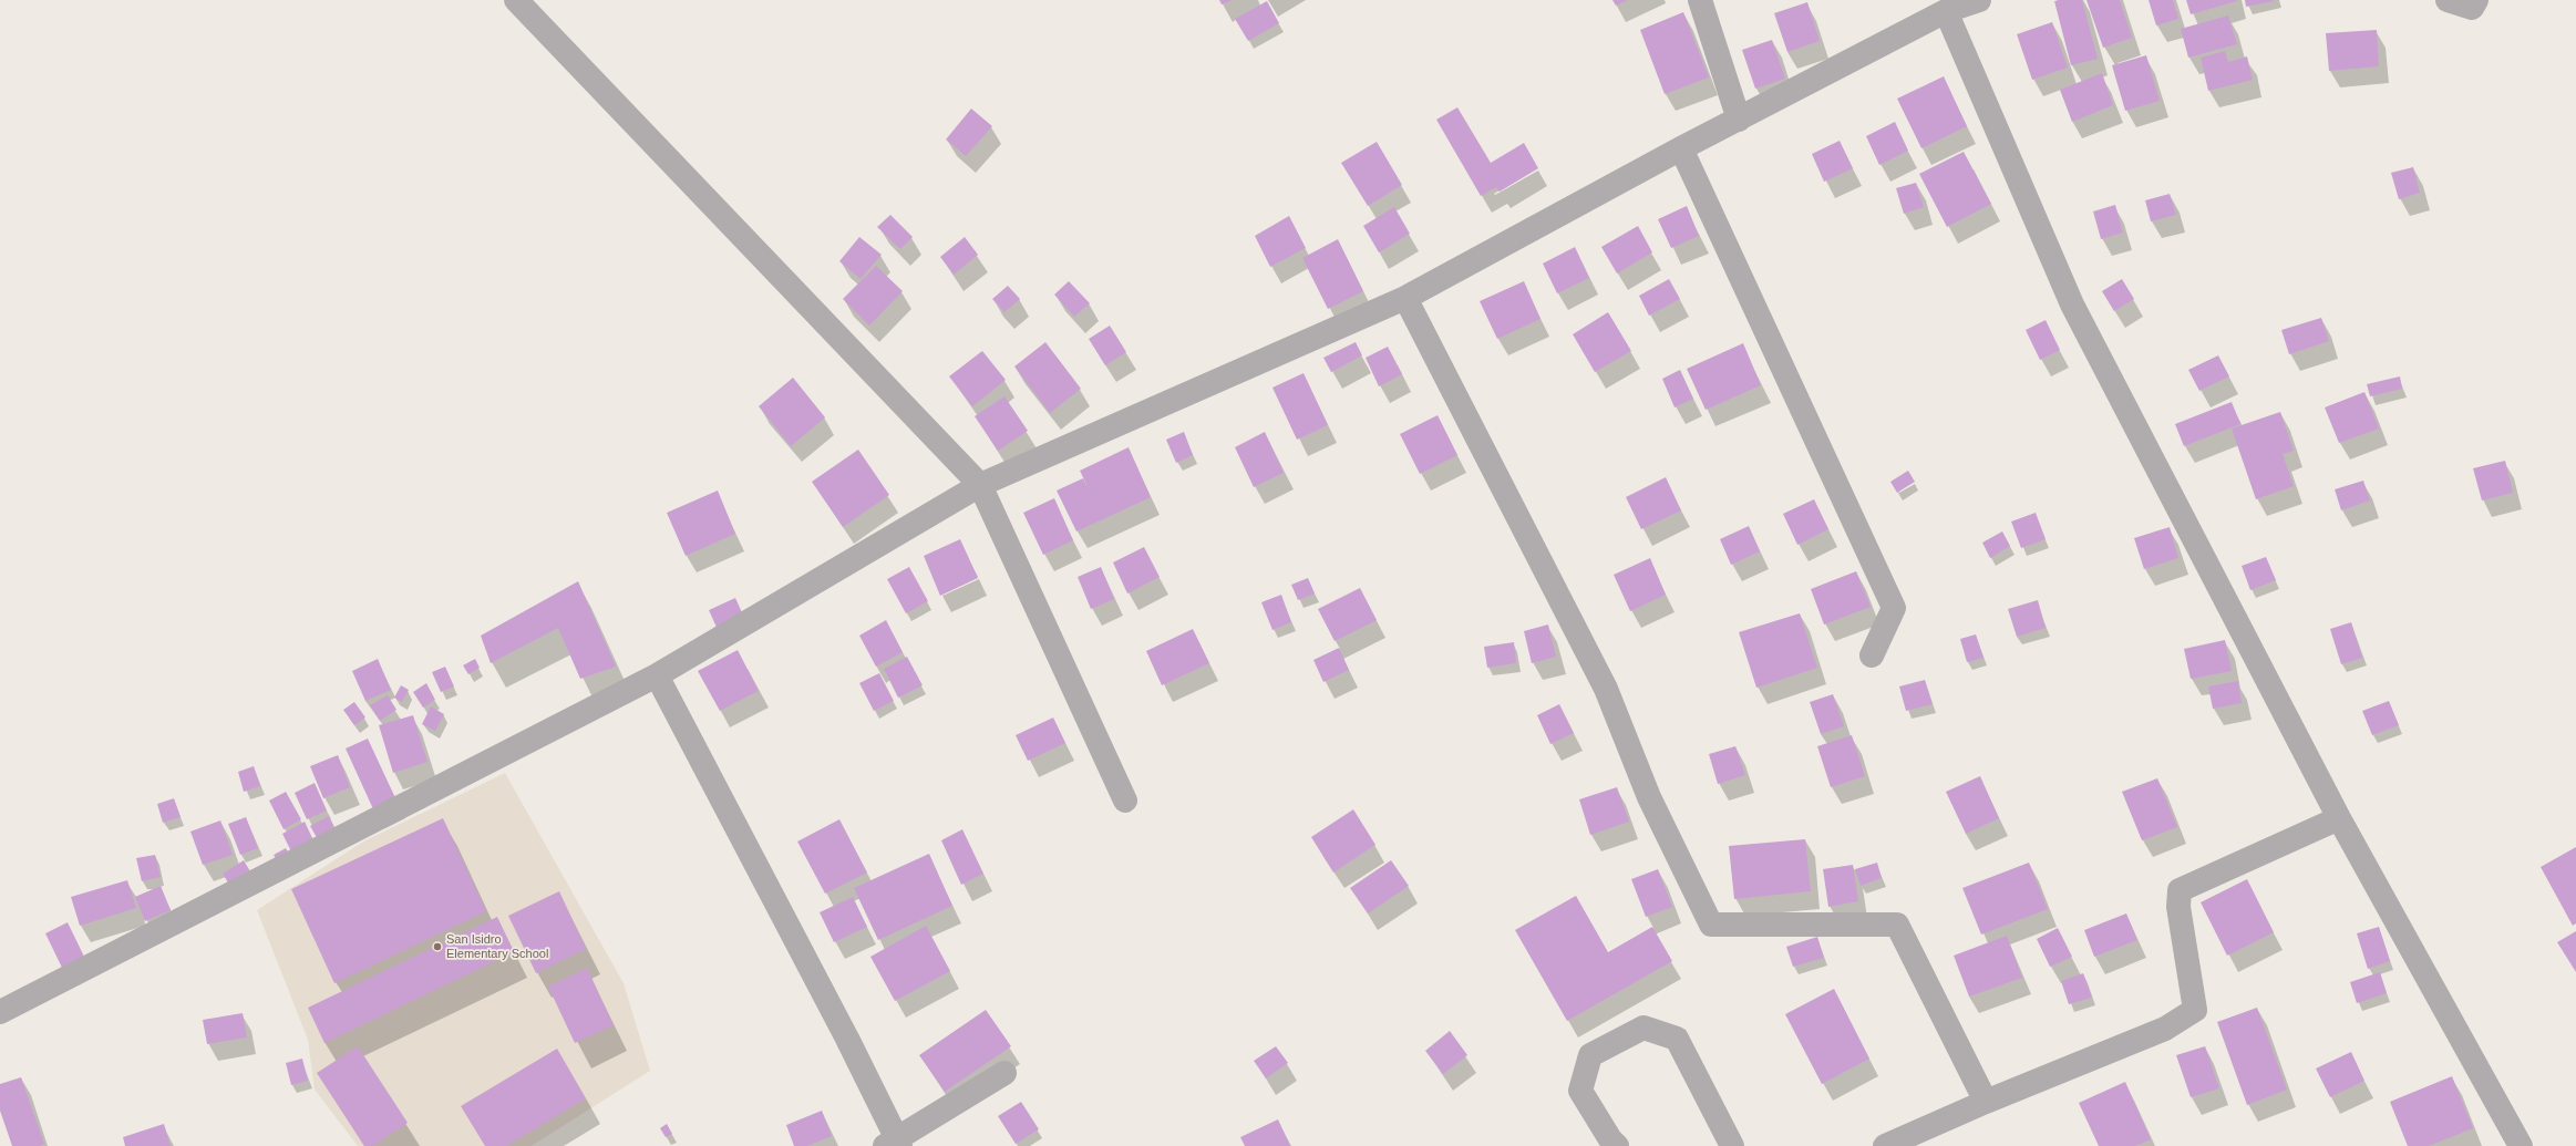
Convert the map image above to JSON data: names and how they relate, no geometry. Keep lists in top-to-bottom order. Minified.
{"places":["San Isidro Elementary School"]}
